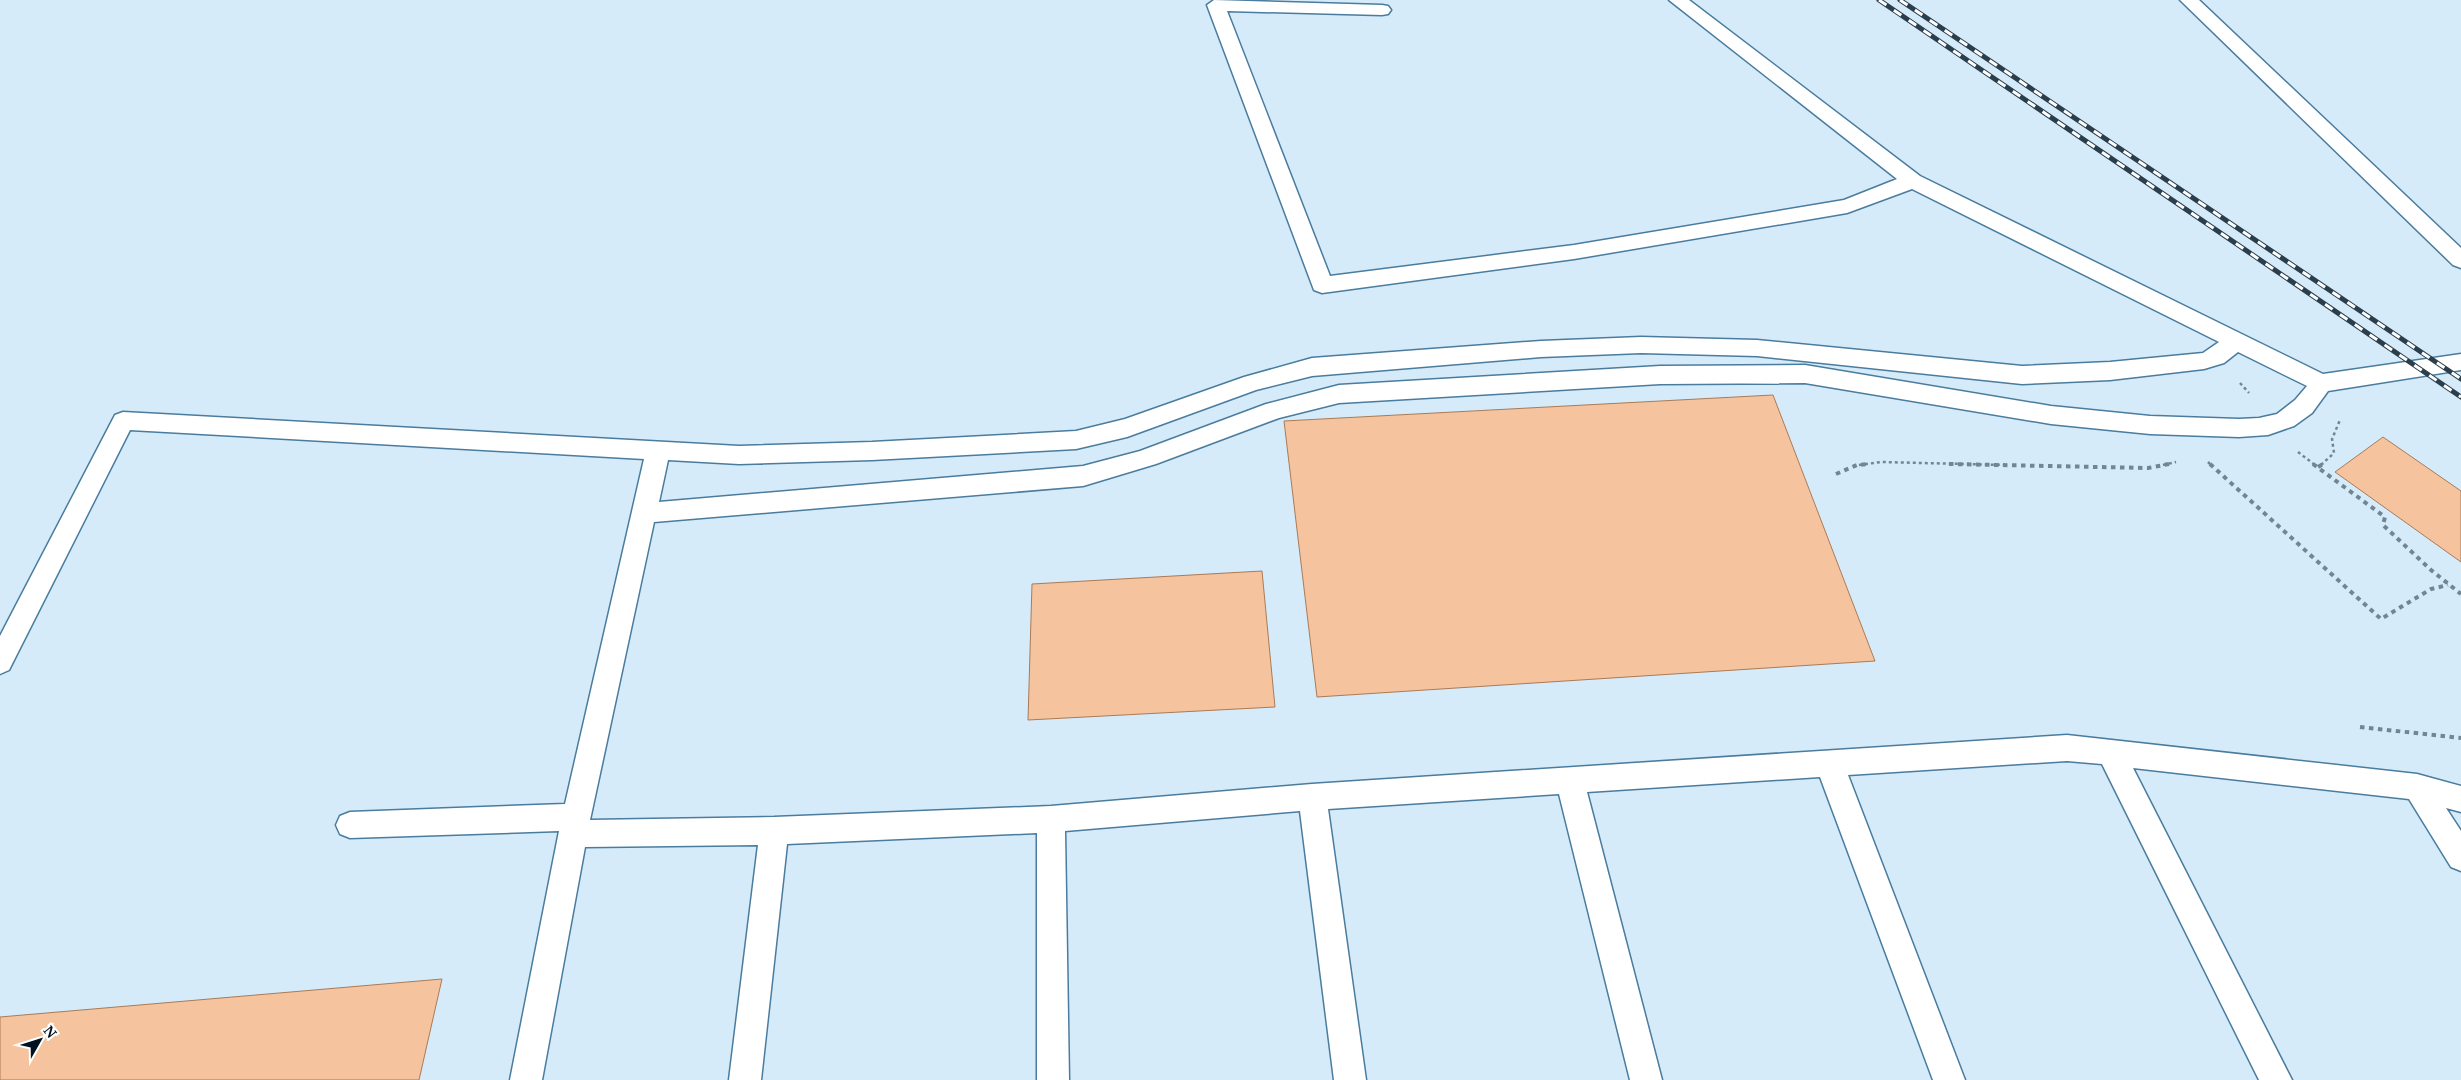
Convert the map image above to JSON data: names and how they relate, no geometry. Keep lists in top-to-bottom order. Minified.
{"north":"top right"}
